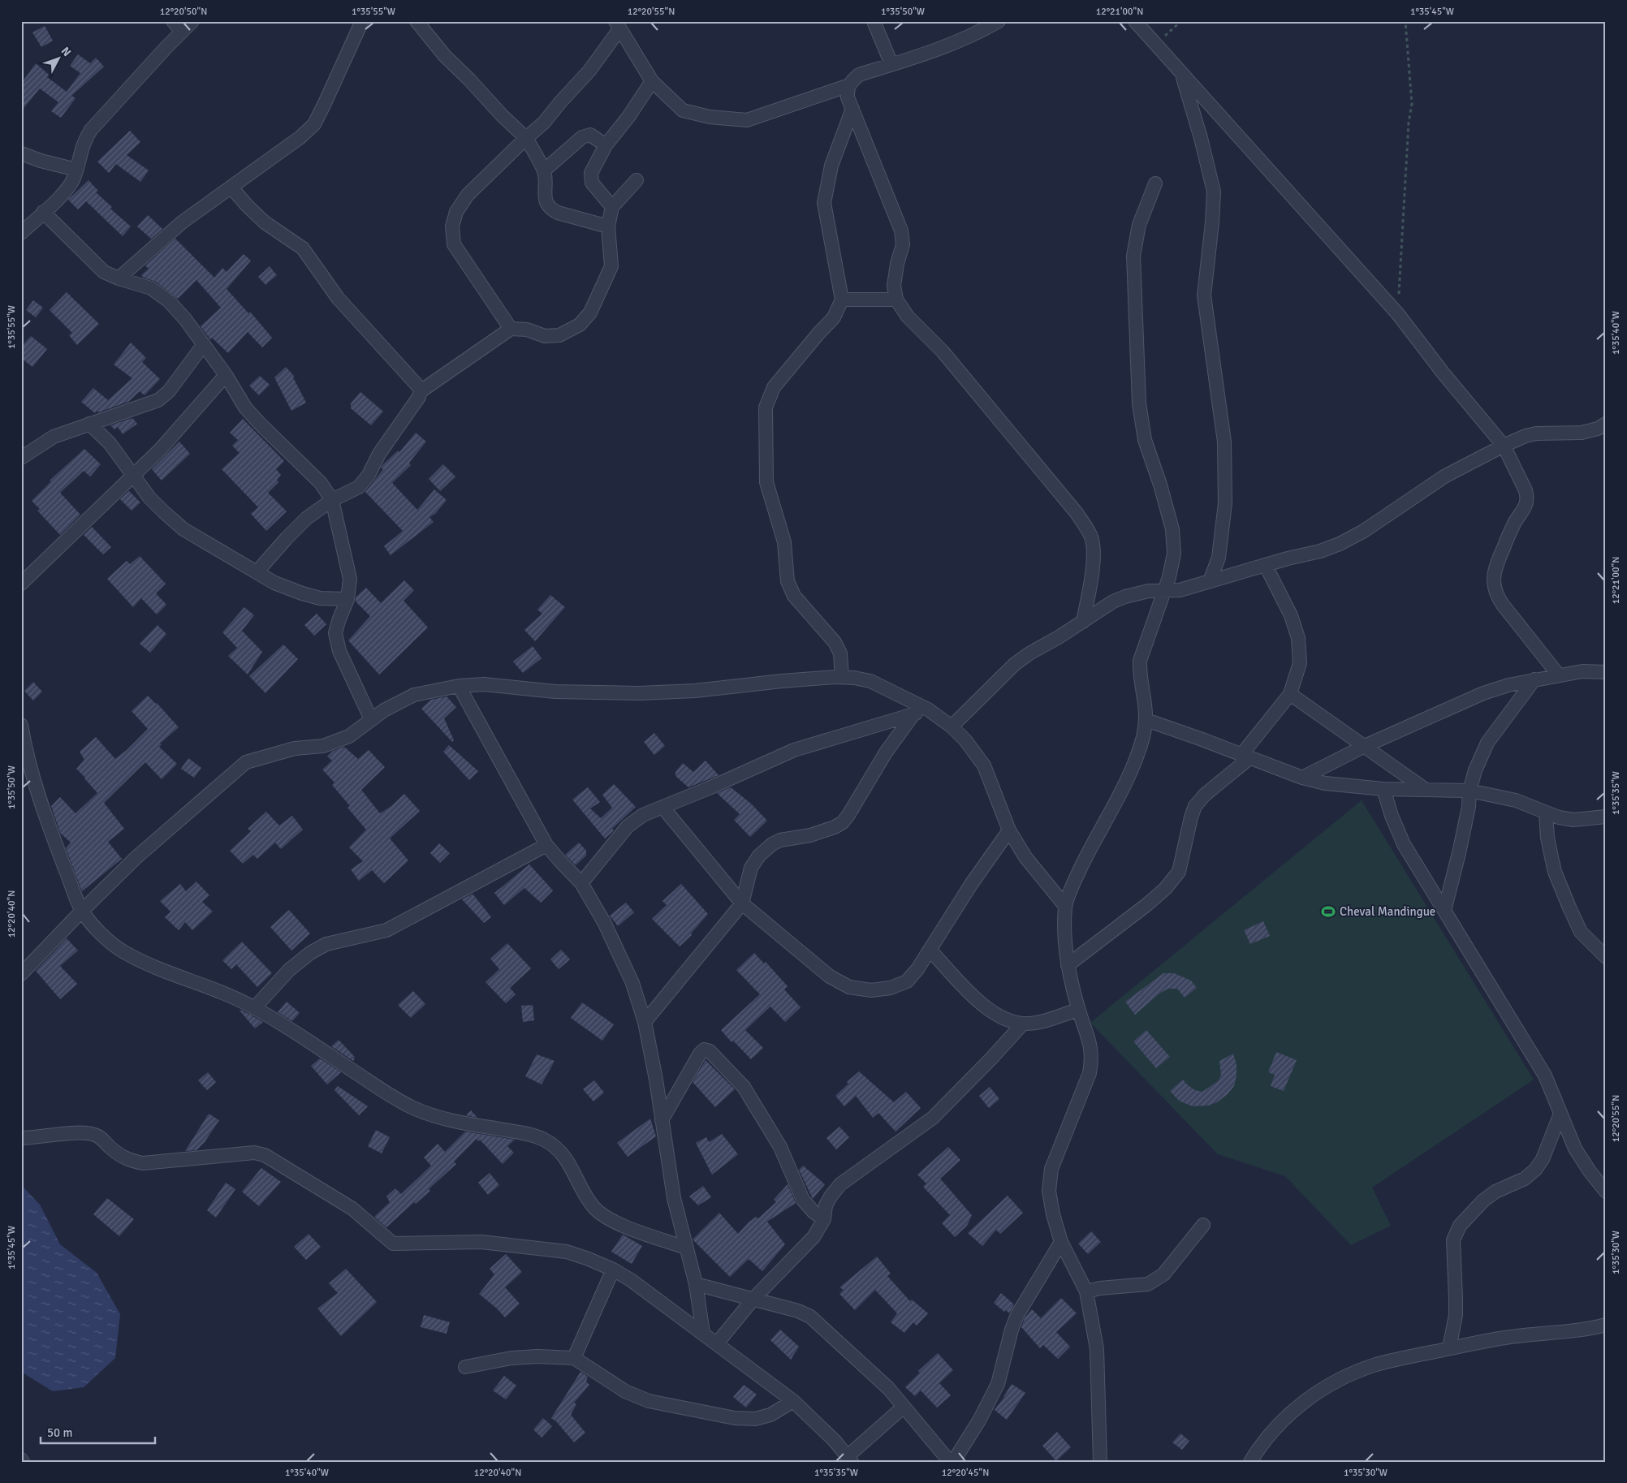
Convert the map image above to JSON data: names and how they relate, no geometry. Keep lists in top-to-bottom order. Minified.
{"places":{"sports":["Cheval Mandingue"]},"scale_bar":"50 m","north":"top right","coordinates":["12°20'50\"N","1°35'55\"W","12°20'55\"N","1°35'50\"W","12°21'00\"N","1°35'45\"W","1°35'40\"W","1°35'35\"W","12°20'40\"N","1°35'30\"W","12°20'45\"N"]}
